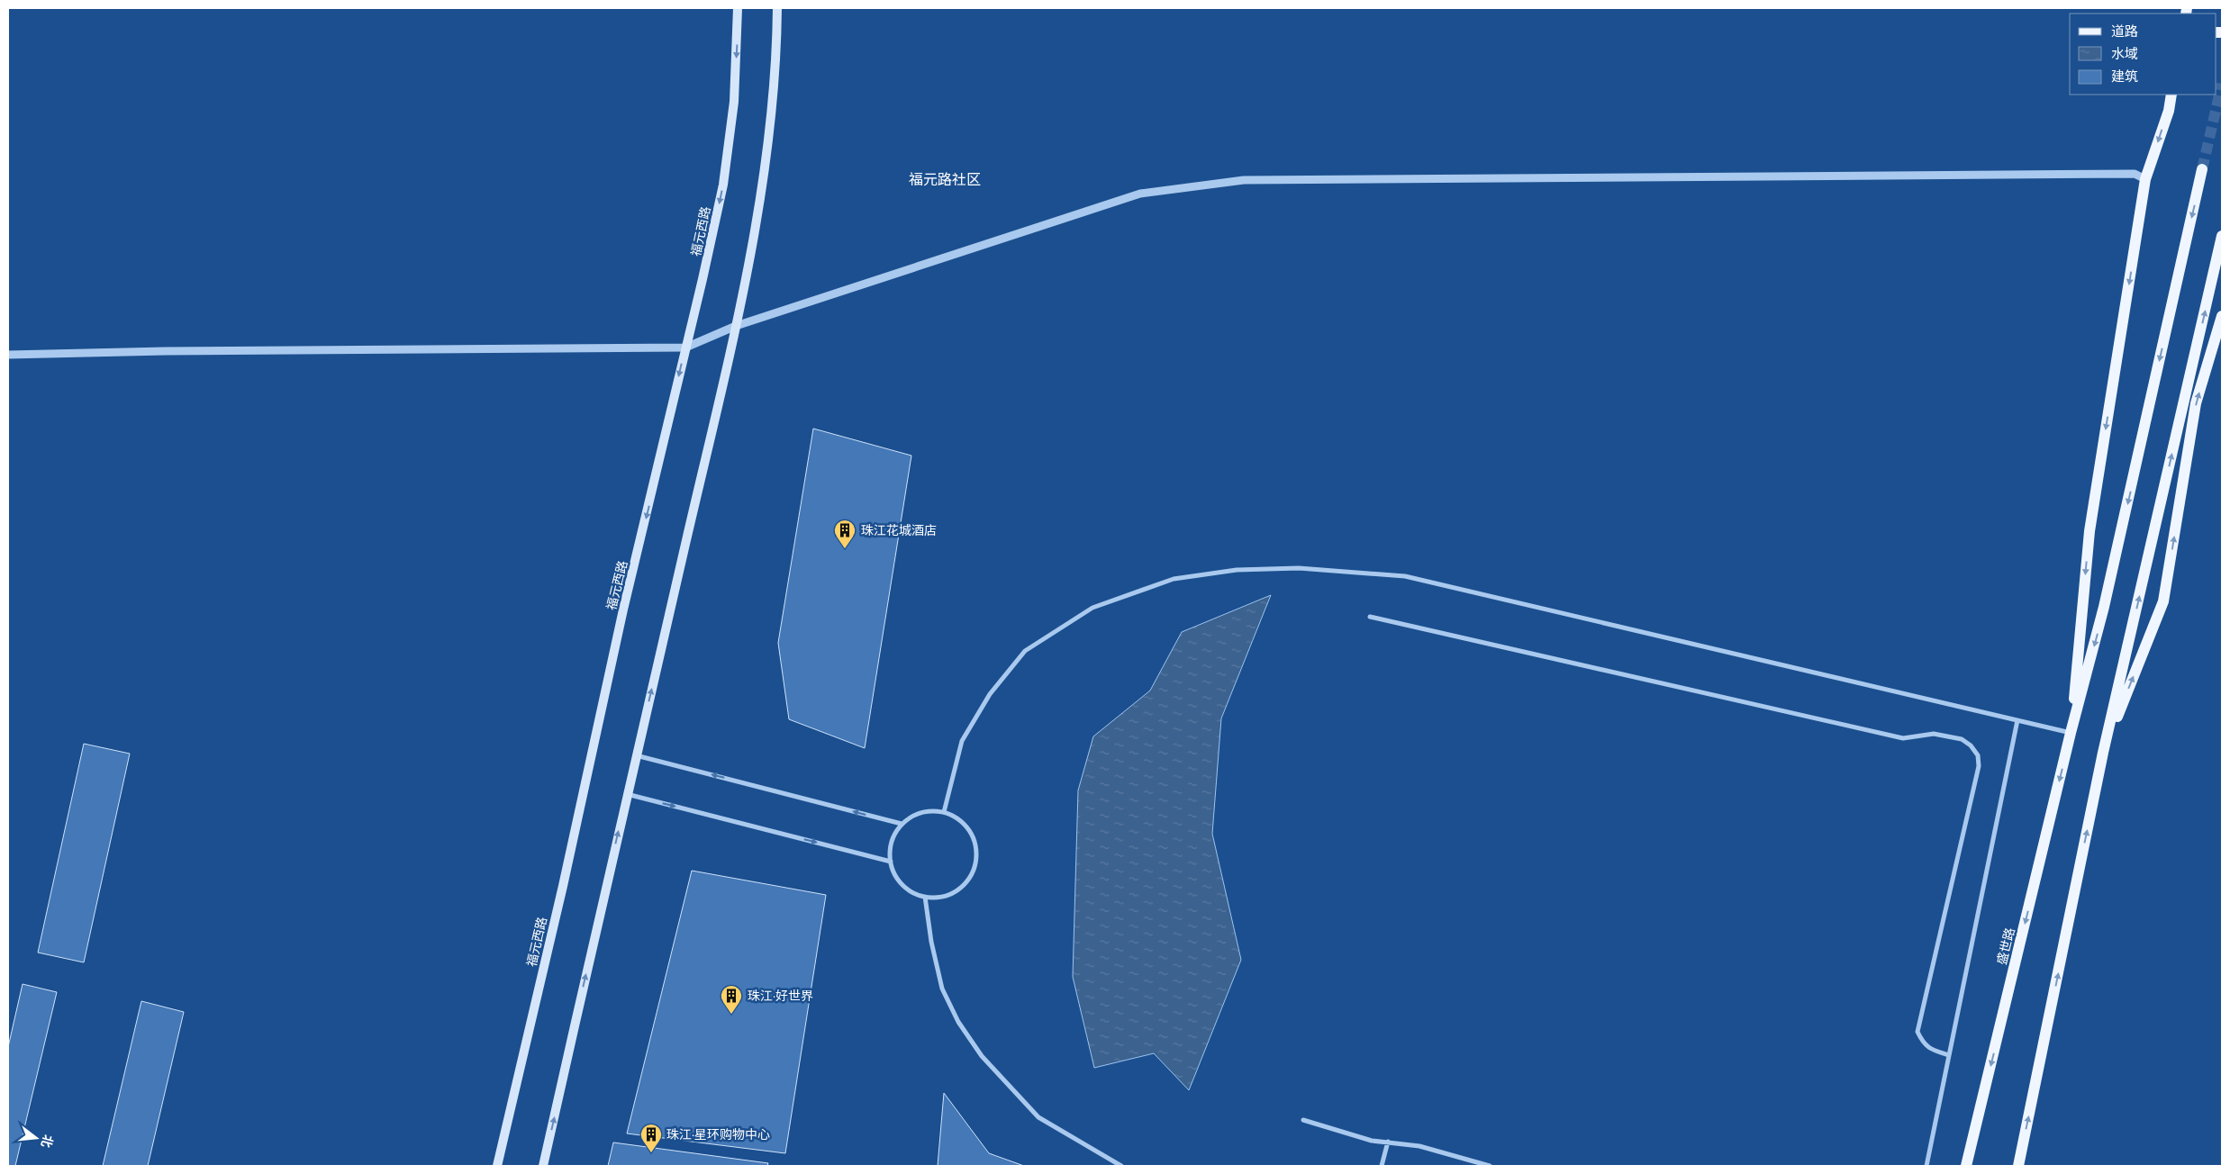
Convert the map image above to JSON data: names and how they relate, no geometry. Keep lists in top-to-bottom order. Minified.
{"streets":{"main road":["福元西路","盛世路"]},"districts":["福元路社区"],"places":{"building":["珠江花城酒店","珠江·好世界","珠江·星环购物中心"]},"legend":["道路","水域","建筑"],"north":"right"}
